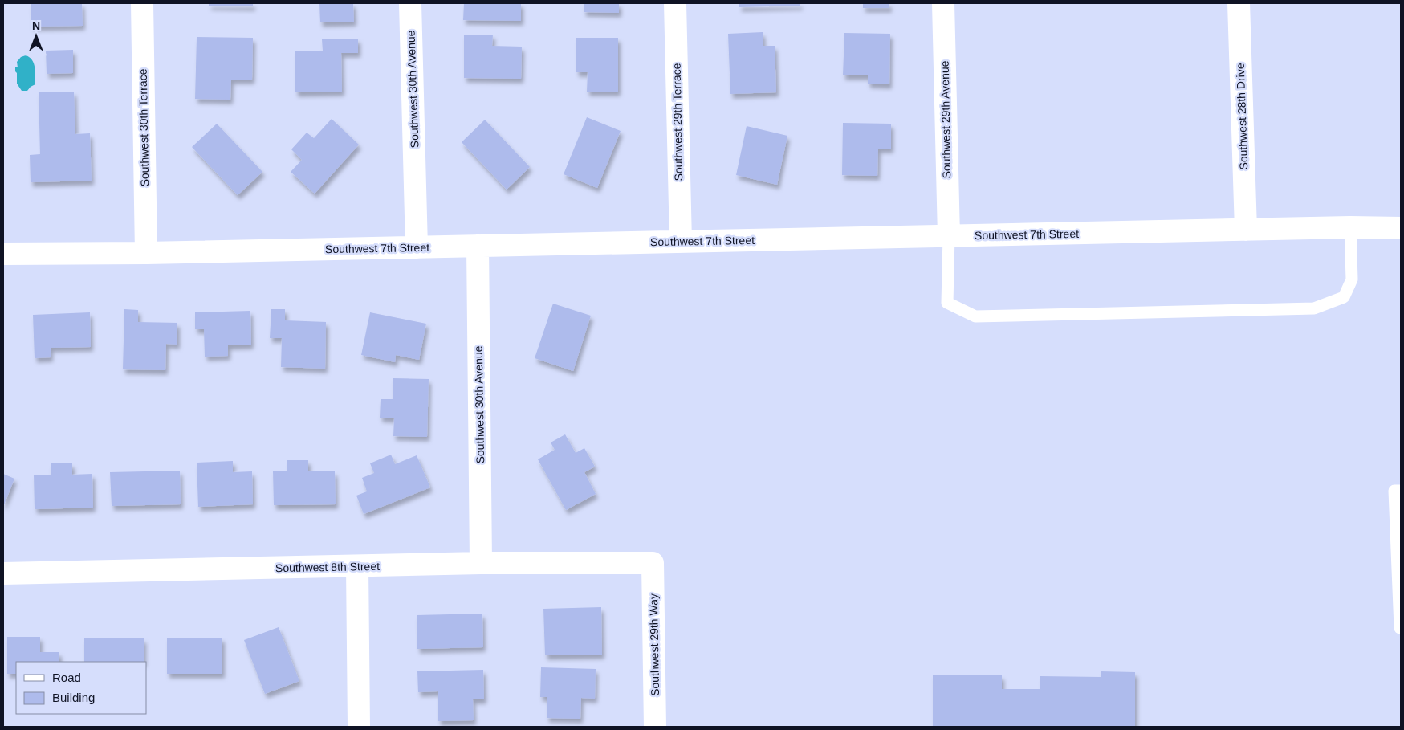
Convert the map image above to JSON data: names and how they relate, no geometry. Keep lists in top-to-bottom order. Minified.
{"streets":{"street":["Southwest 30th Avenue","Southwest 28th Drive","Southwest 29th Avenue","Southwest 29th Terrace","Southwest 30th Terrace","Southwest 7th Street","Southwest 8th Street","Southwest 29th Way"]},"crossings":[["Southwest 30th Avenue","Southwest 7th Street"],["Southwest 30th Avenue","Southwest 8th Street"],["Southwest 28th Drive","Southwest 7th Street"],["Southwest 29th Avenue","Southwest 7th Street"],["Southwest 29th Terrace","Southwest 7th Street"],["Southwest 30th Terrace","Southwest 7th Street"],["Southwest 8th Street","Southwest 29th Way"]],"legend":["Road","Building"],"north":"top"}
